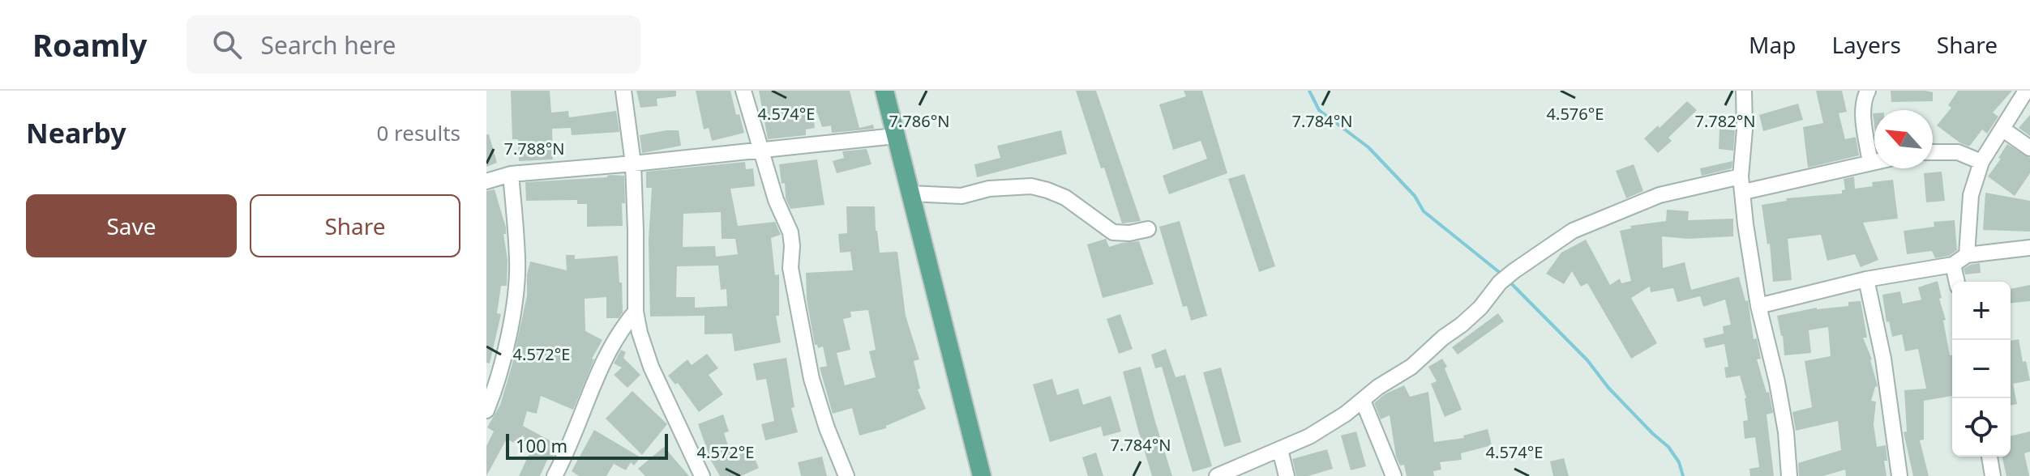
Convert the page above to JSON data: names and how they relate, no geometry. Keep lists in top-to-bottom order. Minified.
{"scale_bar":"100 m","north":"top left","page":{"header":"Roamly","search":"Search here","nav":["Map","Layers","Share"],"heading":["Nearby","0 results"],"buttons":["Save","Share"],"map_buttons":["+","−"],"scale":"100 m"},"coordinates":["4.576°E","4.574°E","7.786°N","7.784°N","7.782°N","7.788°N","4.572°E"]}
